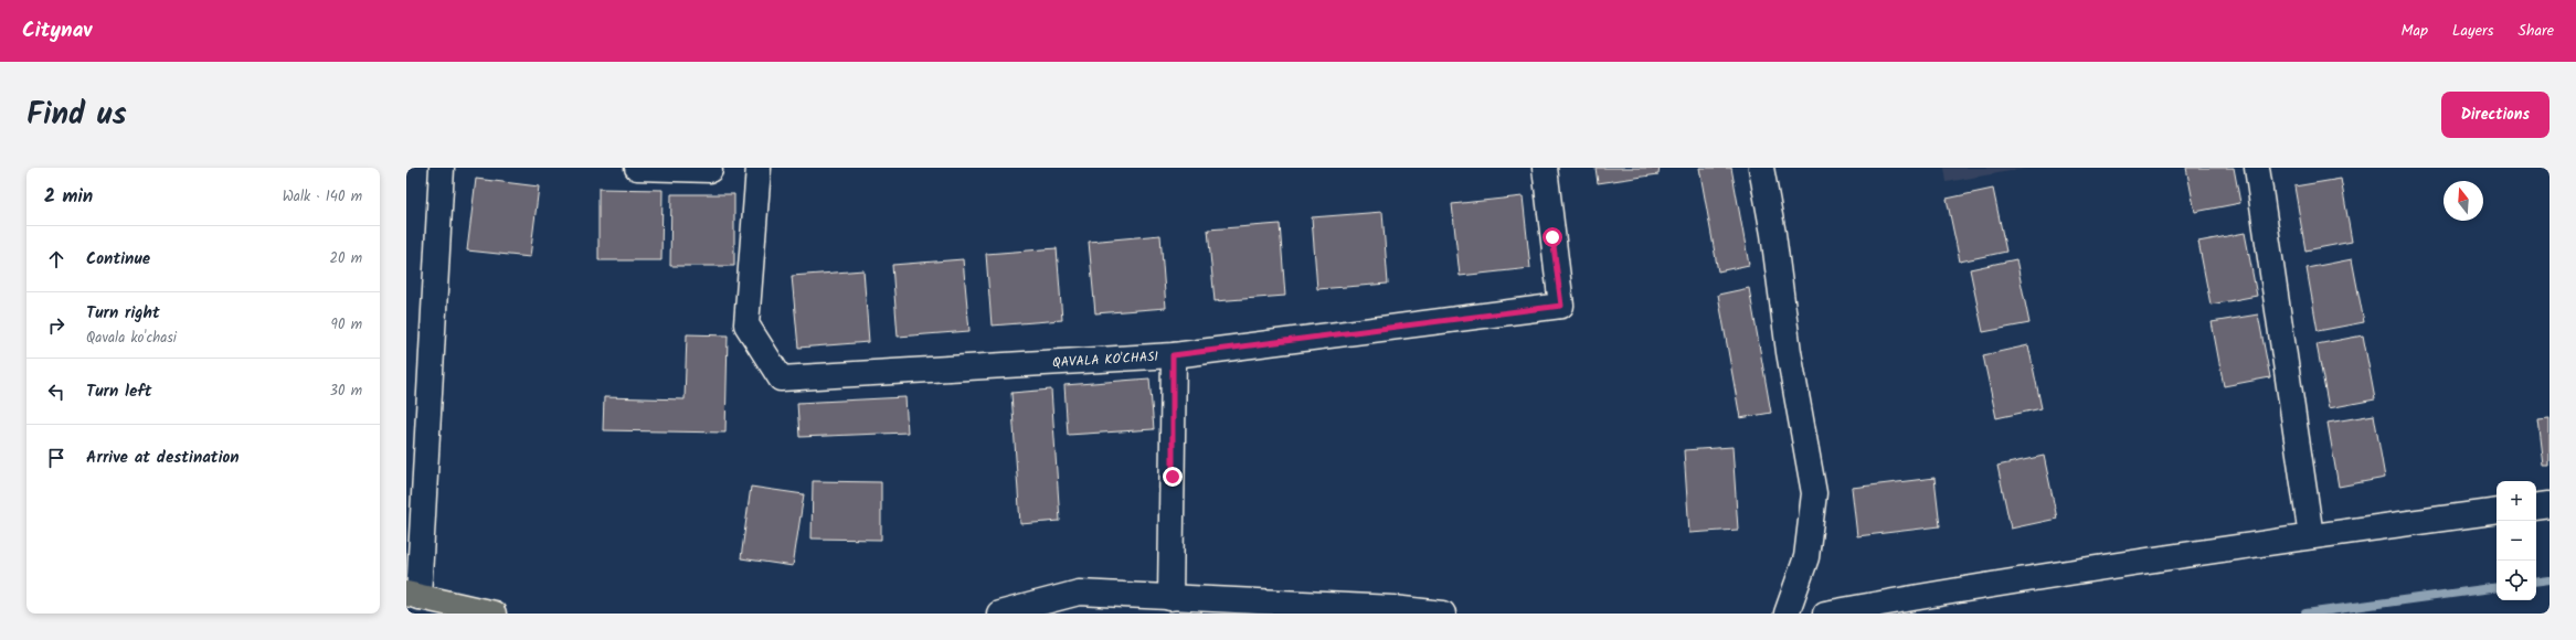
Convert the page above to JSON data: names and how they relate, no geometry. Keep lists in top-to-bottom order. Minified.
{"streets":{"street":["QAVALA KO'CHASI"]},"north":"top","page":{"header":"Citynav","nav":["Map","Layers","Share"],"title":"Find us","buttons":"Directions","heading":["2 min","Walk · 140 m"],"list":[["Continue","20 m"],["Turn right","Qavala ko'chasi","90 m"],["Turn left","30 m"],"Arrive at destination"],"map_buttons":["+","−"]}}
